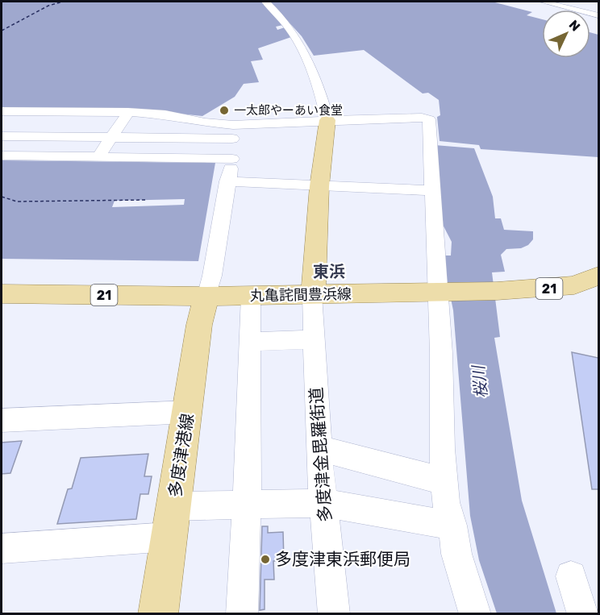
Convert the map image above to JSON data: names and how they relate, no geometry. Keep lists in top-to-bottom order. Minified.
{"streets":{"main road":["21","丸亀詫間豊浜線","多度津港線"],"street":["多度津金毘羅街道"]},"crossings":[["丸亀詫間豊浜線","多度津金毘羅街道"],["丸亀詫間豊浜線","多度津港線"]],"districts":["東浜"],"water":["桜川"],"places":["一太郎やーあい食堂","多度津東浜郵便局"],"north":"top right"}
